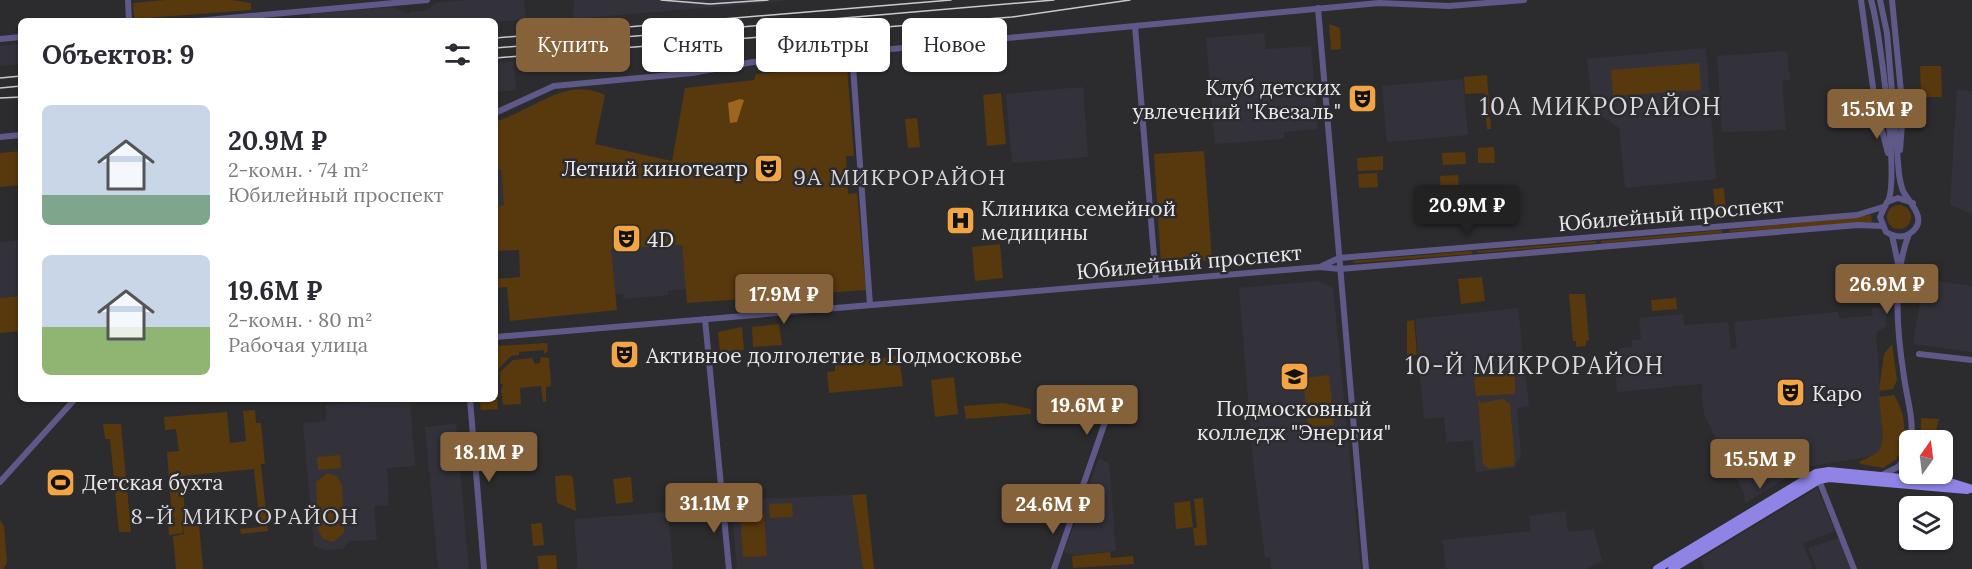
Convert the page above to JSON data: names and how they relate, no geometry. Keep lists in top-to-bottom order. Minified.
{"streets":{"street":["Юбилейный проспект"]},"districts":["10А МИКРОРАЙОН","9А МИКРОРАЙОН","10-Й МИКРОРАЙОН","8-Й МИКРОРАЙОН"],"places":{"theatre":["Клуб детских увлечений \"Квезаль\"","Летний кинотеатр","4D","Активное долголетие в Подмосковье","Каро"],"hospital":["Клиника семейной медицины"],"school or university":["Подмосковный колледж \"Энергия\""],"sports":["Детская бухта"]},"north":"top","page":{"chip":["Купить","Снять","Фильтры","Новое"],"heading":"Объектов: 9","price":["15.5M ₽","20.9M ₽","26.9M ₽","17.9M ₽","19.6M ₽","18.1M ₽","15.5M ₽","31.1M ₽","24.6M ₽"],"list":[{"name":"20.9M ₽","note":"2-комн. · 74 m² · Юбилейный проспект"},{"name":"19.6M ₽","note":"2-комн. · 80 m² · Рабочая улица"}]}}
